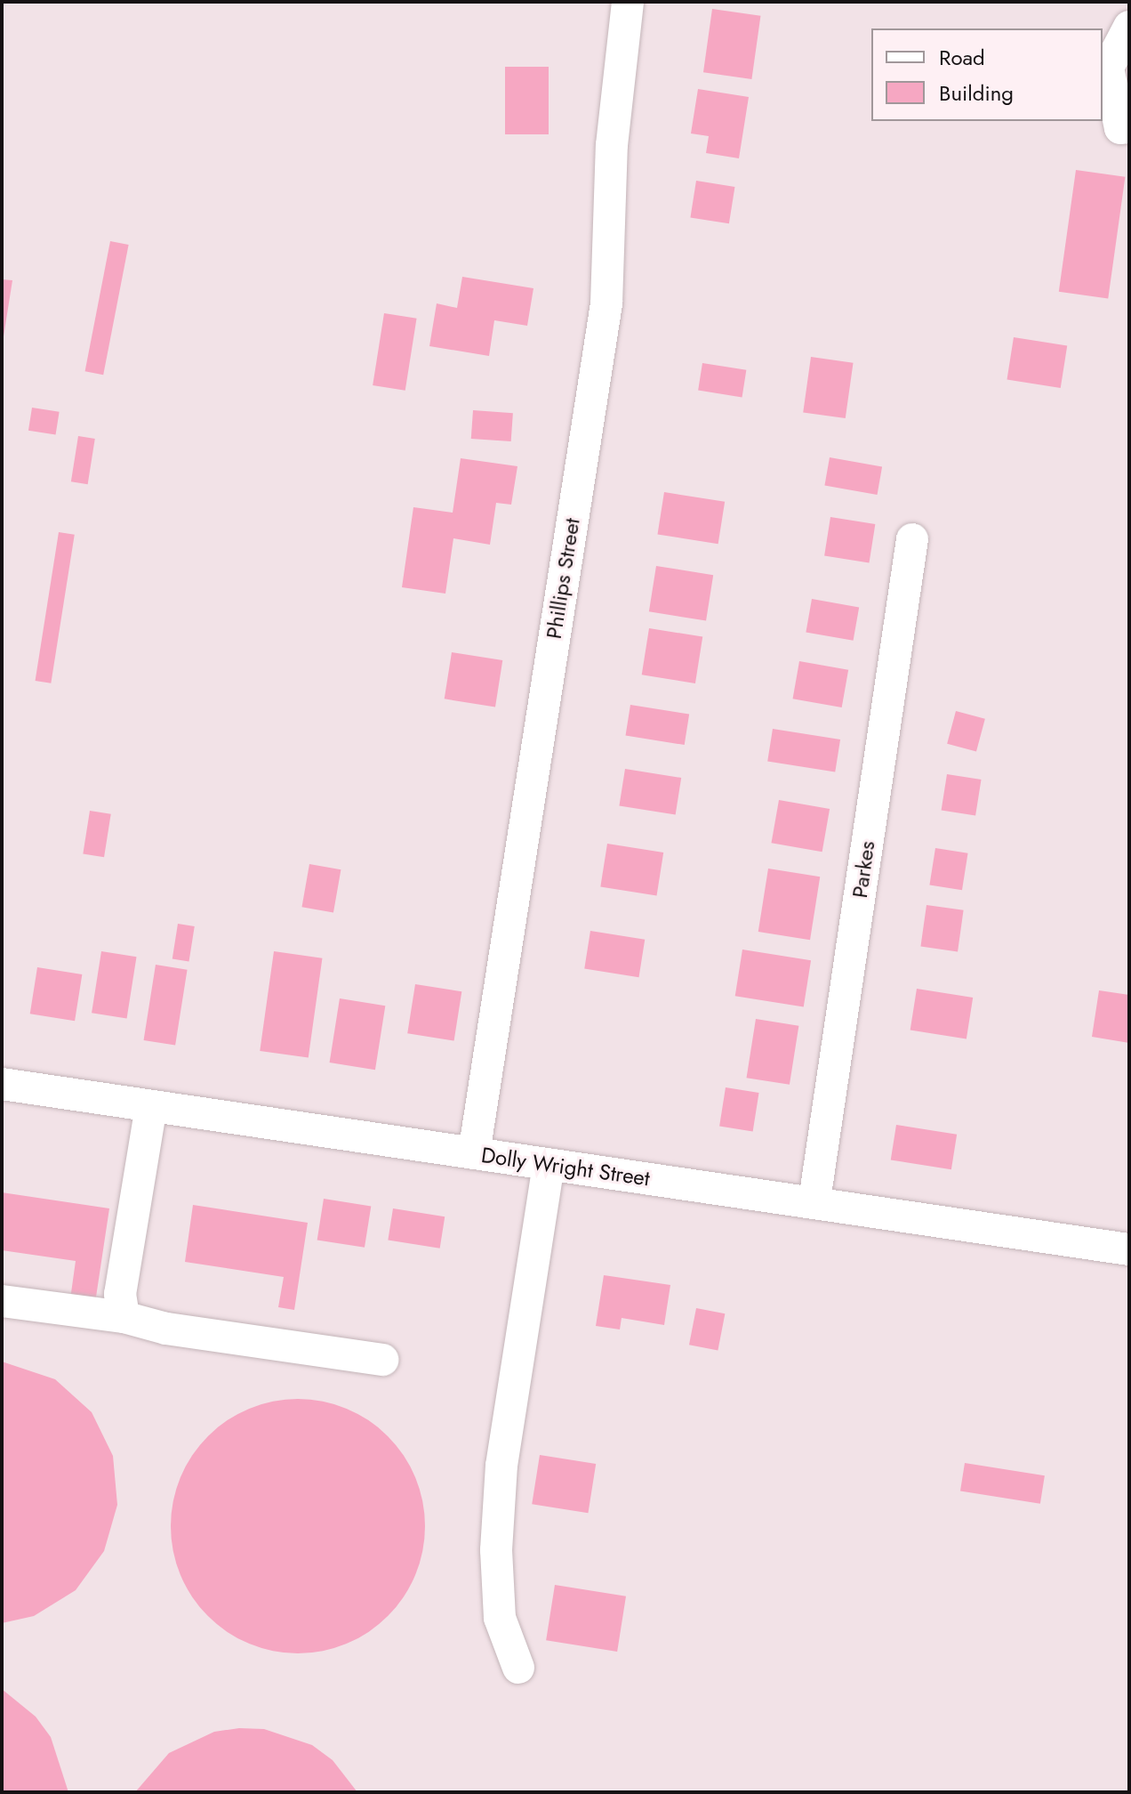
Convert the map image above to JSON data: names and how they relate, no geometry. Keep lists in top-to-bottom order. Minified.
{"streets":{"street":["Phillips Street","Parkes","Dolly Wright Street"]},"crossings":[["Phillips Street","Dolly Wright Street"],["Parkes","Dolly Wright Street"]],"legend":["Road","Building"]}
